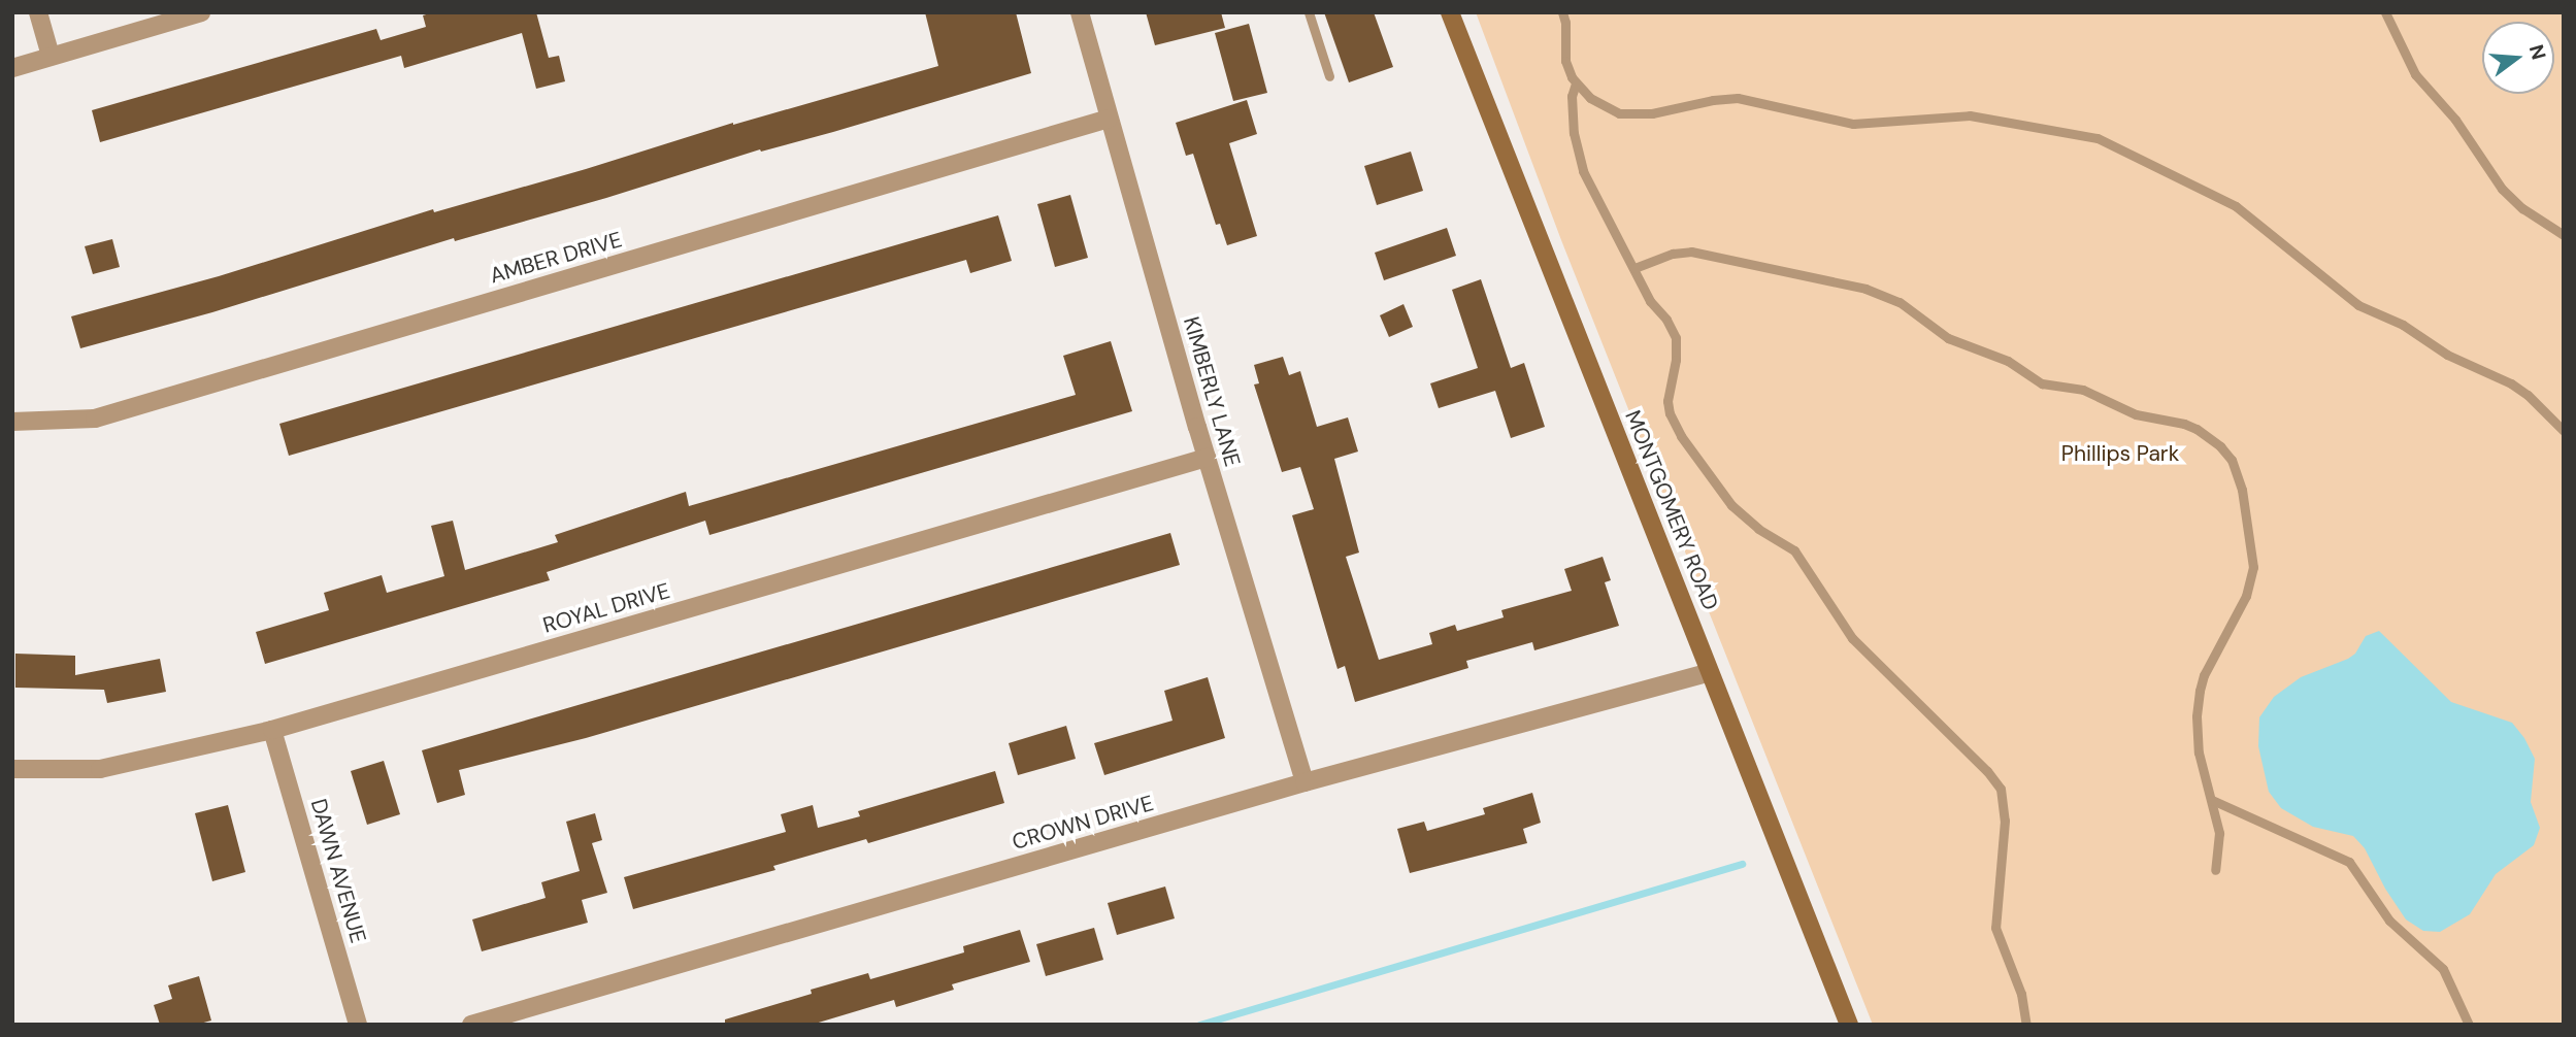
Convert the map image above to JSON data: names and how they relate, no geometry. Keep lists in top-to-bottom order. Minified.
{"streets":{"street":["AMBER DRIVE","KIMBERLY LANE","MONTGOMERY ROAD","ROYAL DRIVE","CROWN DRIVE","DAWN AVENUE"]},"crossings":[["AMBER DRIVE","KIMBERLY LANE"],["KIMBERLY LANE","ROYAL DRIVE"],["KIMBERLY LANE","CROWN DRIVE"],["MONTGOMERY ROAD","CROWN DRIVE"],["ROYAL DRIVE","DAWN AVENUE"]],"parks":["Phillips Park"],"north":"right"}
